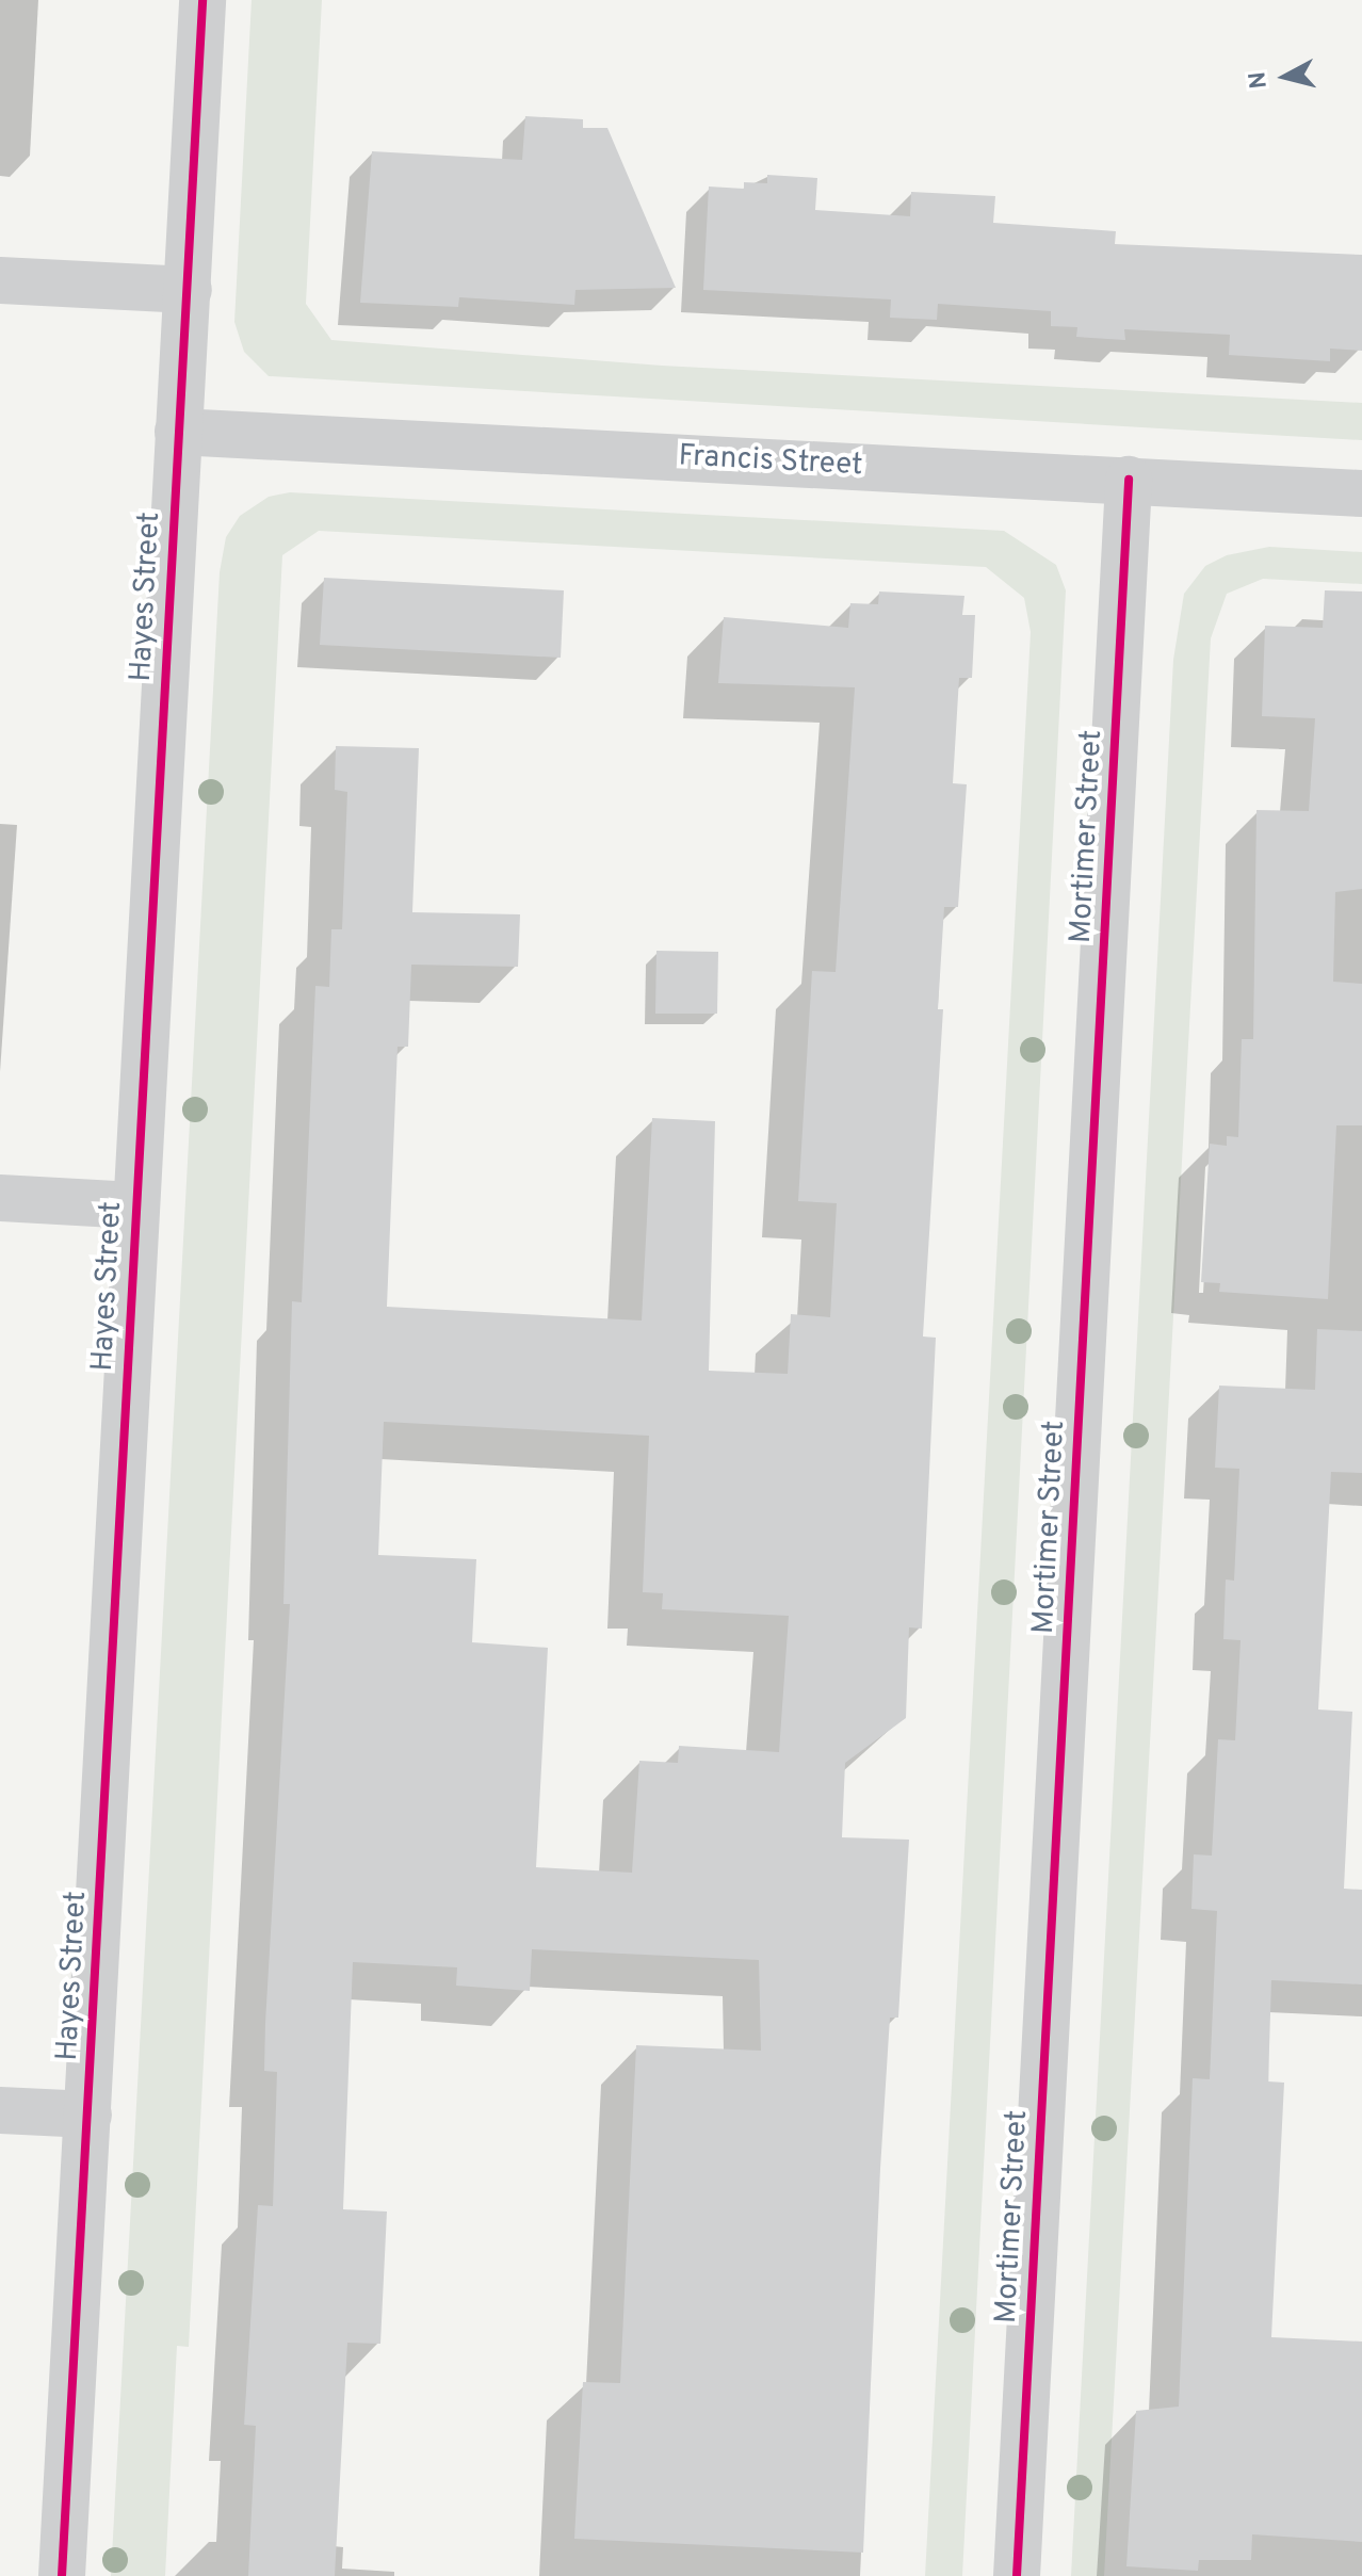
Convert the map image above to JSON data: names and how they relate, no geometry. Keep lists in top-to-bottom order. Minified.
{"streets":{"street":["Francis Street","Hayes Street","Mortimer Street"]},"crossings":[["Francis Street","Hayes Street"],["Francis Street","Mortimer Street"]],"north":"left"}
